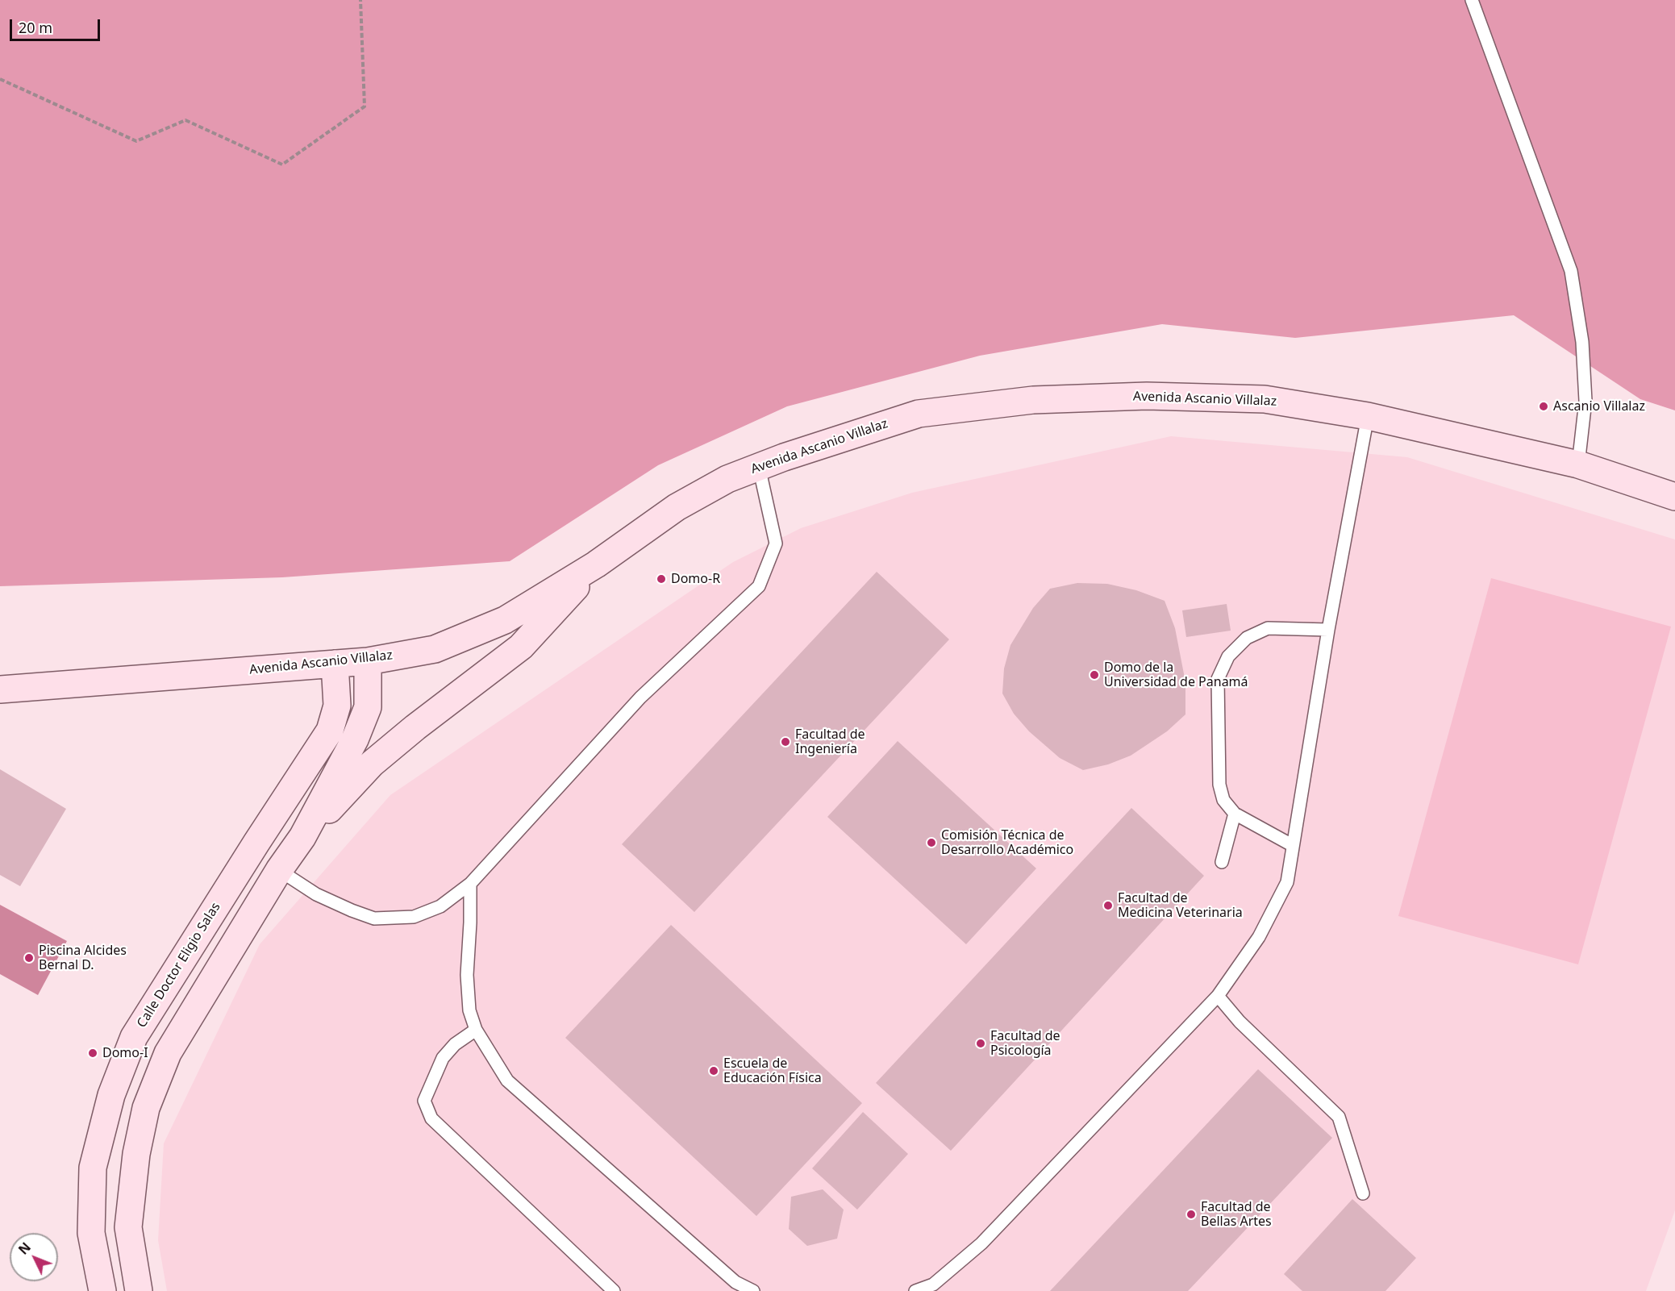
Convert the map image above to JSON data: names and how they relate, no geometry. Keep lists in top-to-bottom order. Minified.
{"streets":{"main road":["Avenida Ascanio Villalaz","Calle Doctor Eligio Salas"]},"crossings":[["Avenida Ascanio Villalaz","Calle Doctor Eligio Salas"]],"places":["Ascanio Villalaz","Domo-R","Domo de la Universidad de Panamá","Facultad de Ingeniería","Comisión Técnica de Desarrollo Académico","Facultad de Medicina Veterinaria","Piscina Alcides Bernal D.","Facultad de Psicología","Domo-I","Escuela de Educación Física","Facultad de Bellas Artes"],"scale_bar":"20 m","north":"top left"}
